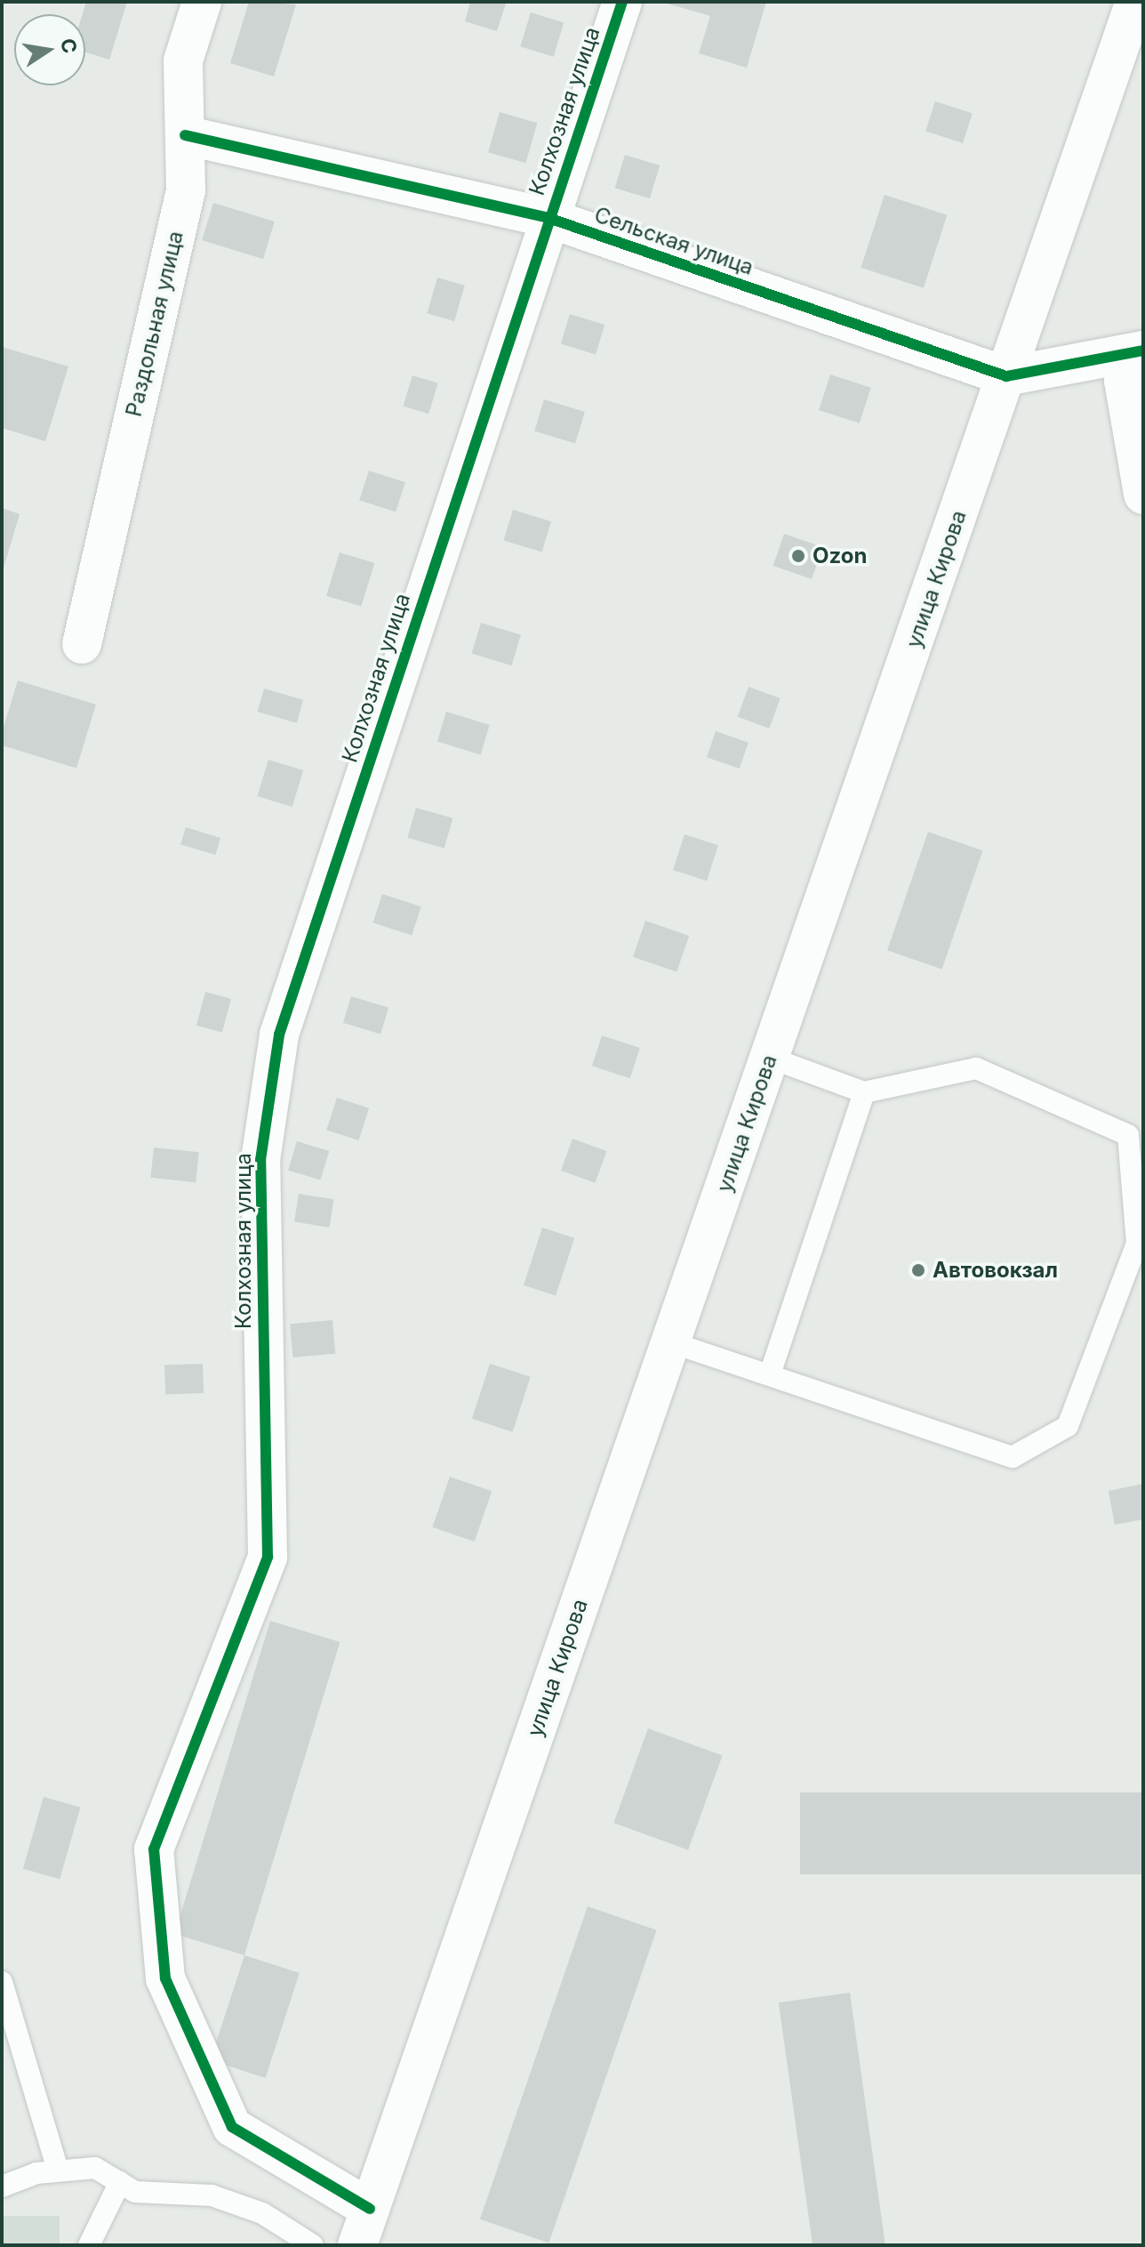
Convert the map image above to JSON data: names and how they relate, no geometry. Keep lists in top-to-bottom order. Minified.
{"streets":{"street":["Колхозная улица","Сельская улица","Раздольная улица","улица Кирова"]},"crossings":[["Колхозная улица","Сельская улица"],["Колхозная улица","улица Кирова"],["Сельская улица","Раздольная улица"],["Сельская улица","улица Кирова"]],"places":["Ozon","Автовокзал"],"north":"right"}
